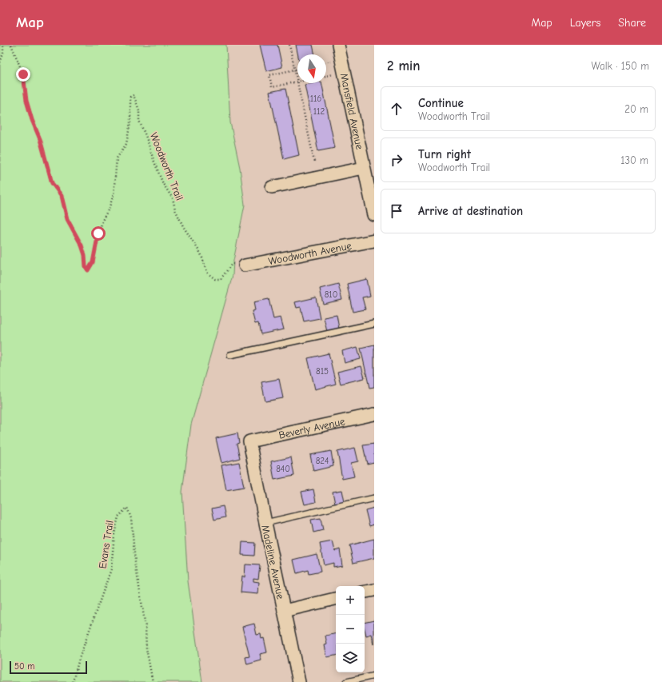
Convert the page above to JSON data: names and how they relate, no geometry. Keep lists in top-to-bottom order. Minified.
{"streets":{"street":["Mansfield Avenue","Woodworth Avenue","Beverly Avenue","Madeline Avenue"],"path":["Woodworth Trail","Evans Trail"]},"crossings":[["Woodworth Trail","Woodworth Avenue"],["Beverly Avenue","Madeline Avenue"]],"house_numbers":["116","112","810","815","824","840"],"scale_bar":"50 m","north":"bottom","page":{"header":"Map","nav":["Map","Layers","Share"],"heading":["2 min","Walk · 150 m"],"list":[["Continue","Woodworth Trail","20 m"],["Turn right","Woodworth Trail","130 m"],"Arrive at destination"],"map_buttons":["+","−"],"scale":"50 m"}}
